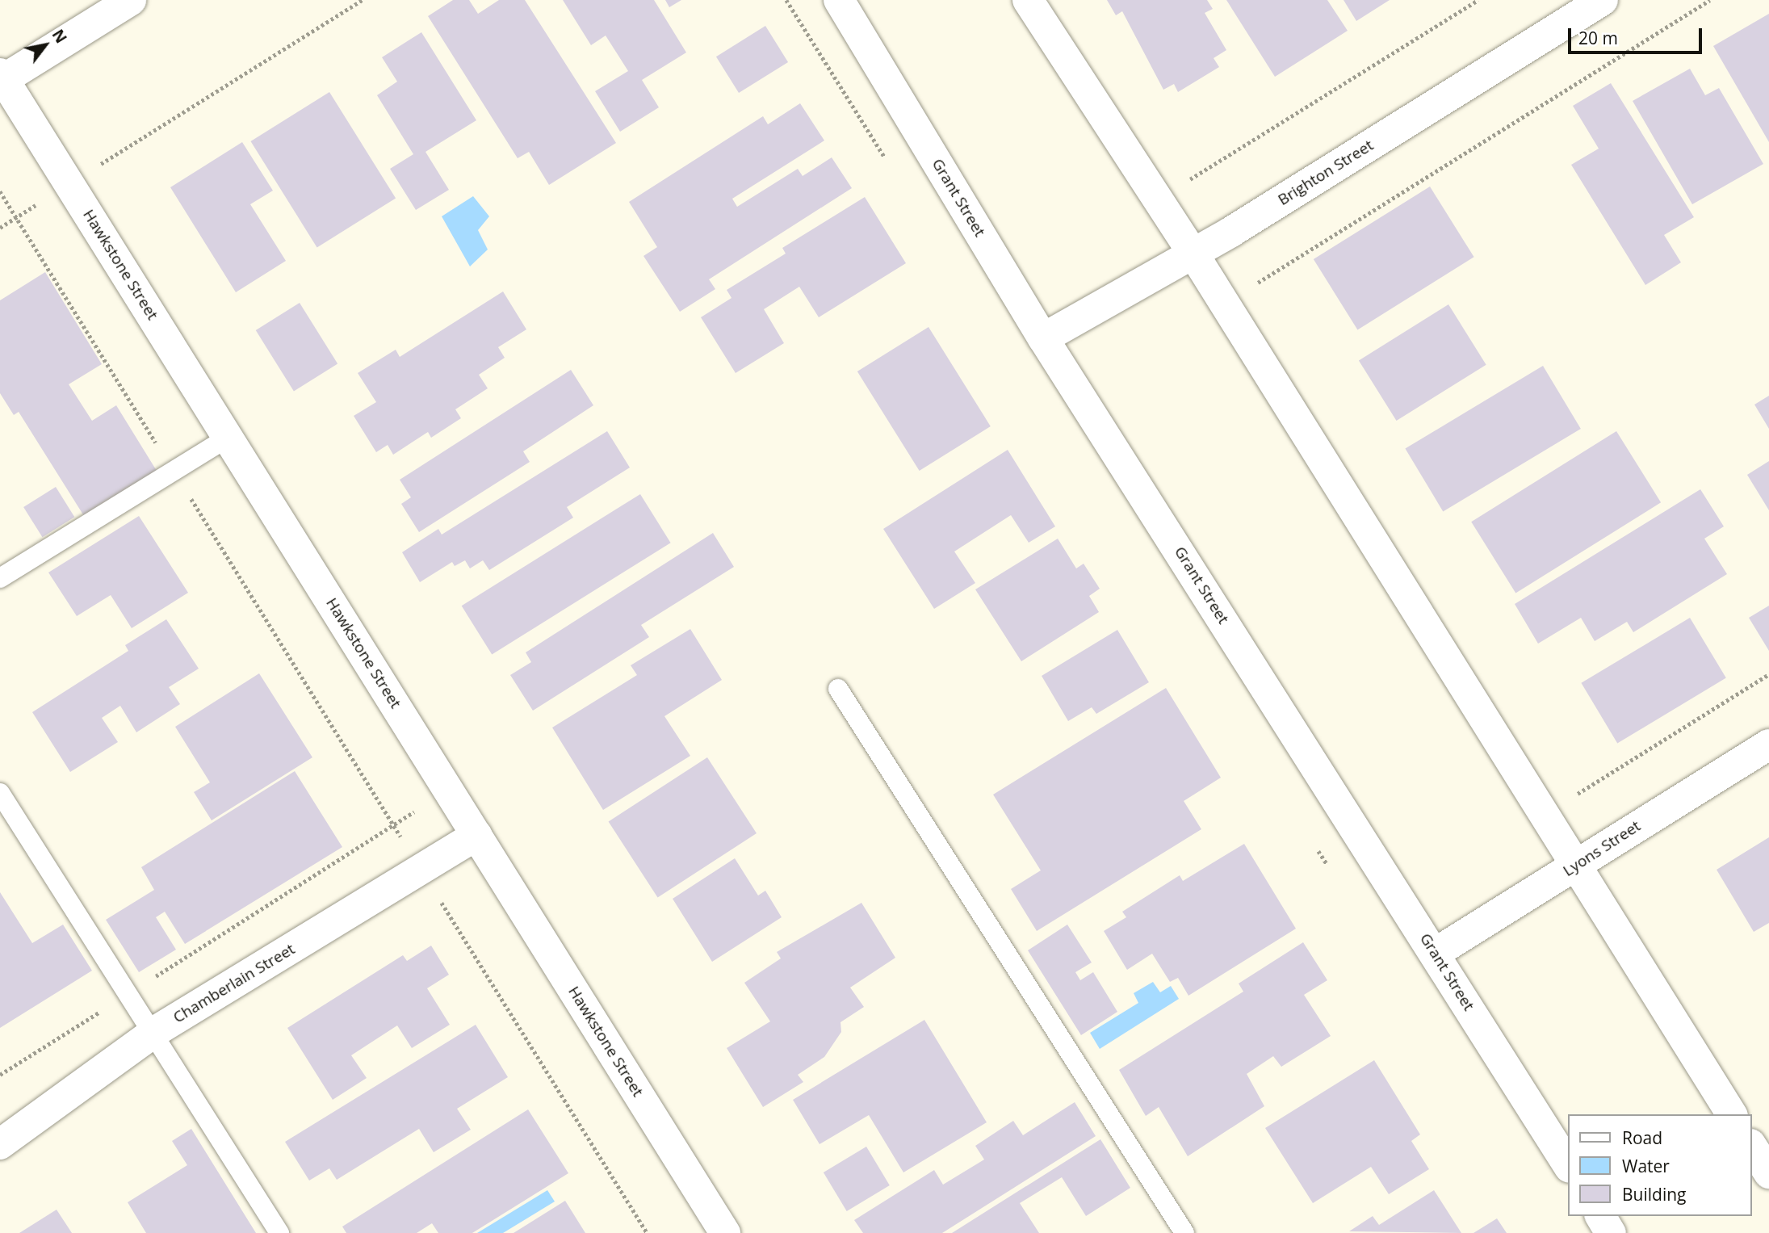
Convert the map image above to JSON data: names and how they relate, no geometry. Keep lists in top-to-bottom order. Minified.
{"streets":{"street":["Brighton Street","Grant Street","Hawkstone Street","Lyons Street","Chamberlain Street"]},"crossings":[["Brighton Street","Grant Street"],["Grant Street","Lyons Street"],["Hawkstone Street","Chamberlain Street"]],"legend":["Road","Water","Building"],"scale_bar":"20 m","north":"top right"}
